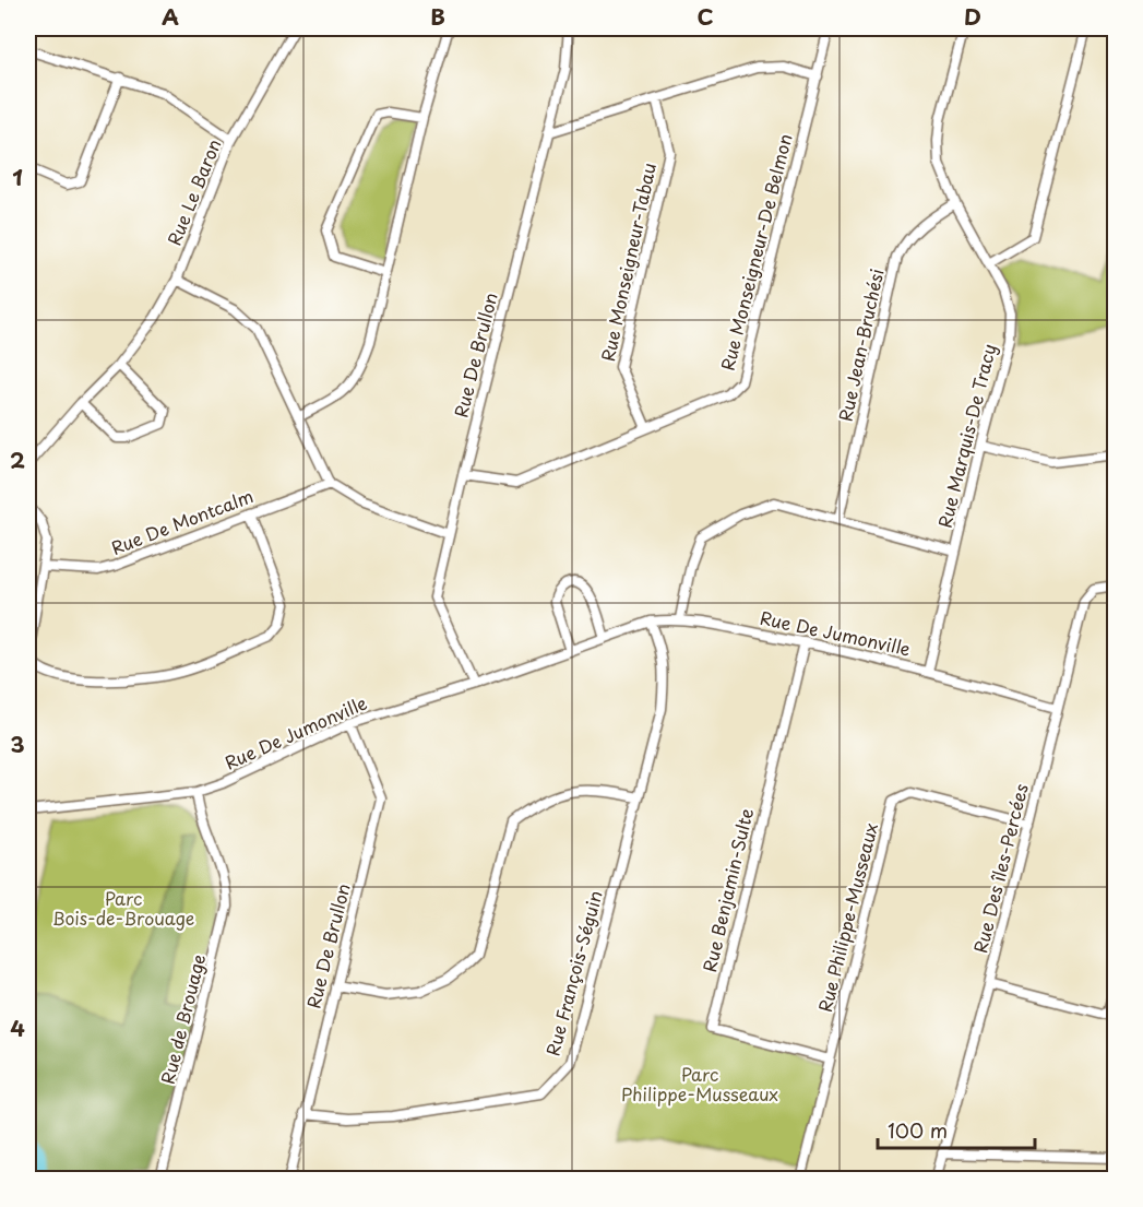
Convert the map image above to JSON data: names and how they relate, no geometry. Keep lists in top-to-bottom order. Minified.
{"streets":{"street":["Rue Le Baron","Rue Monseigneur-De Belmon","Rue Monseigneur-Tabau","Rue Jean-Bruchési","Rue De Brullon","Rue Marquis-De Tracy","Rue De Montcalm","Rue De Jumonville","Rue Des îles-Percées","Rue Benjamin-Sulte","Rue Philippe-Musseaux","Rue François-Séguin","Rue de Brouage"]},"crossings":[["Rue Monseigneur-De Belmon","Rue Monseigneur-Tabau"],["Rue Monseigneur-De Belmon","Rue De Brullon"],["Rue Jean-Bruchési","Rue Marquis-De Tracy"],["Rue De Brullon","Rue De Jumonville"],["Rue De Brullon","Rue François-Séguin"],["Rue Marquis-De Tracy","Rue De Jumonville"],["Rue De Jumonville","Rue Des îles-Percées"],["Rue De Jumonville","Rue Benjamin-Sulte"],["Rue De Jumonville","Rue François-Séguin"],["Rue De Jumonville","Rue de Brouage"],["Rue Des îles-Percées","Rue Philippe-Musseaux"],["Rue Benjamin-Sulte","Rue Philippe-Musseaux"]],"parks":["Parc Bois-de-Brouage","Parc Philippe-Musseaux"],"scale_bar":"100 m","grid":{"columns":["A","B","C","D"],"rows":["1","2","3","4"]}}
